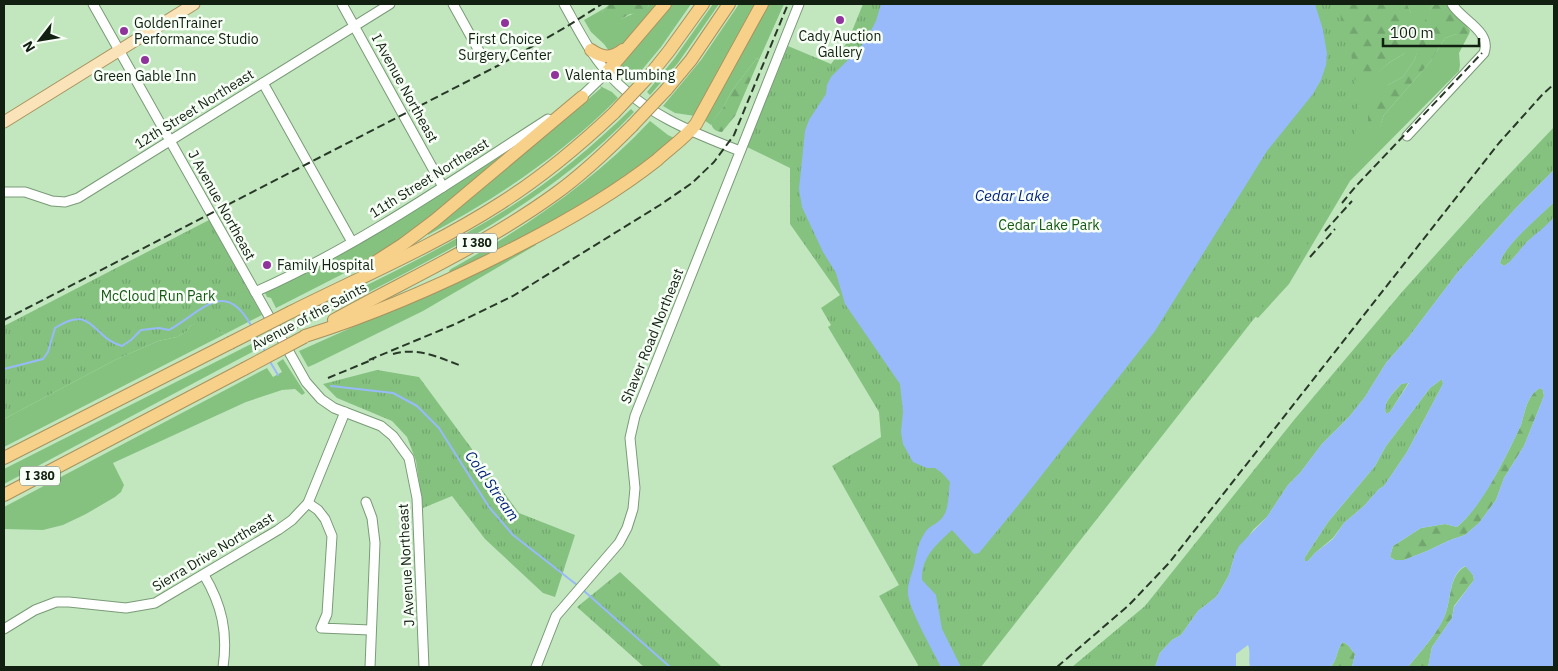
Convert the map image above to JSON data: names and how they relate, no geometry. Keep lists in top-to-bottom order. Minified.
{"streets":{"highway":["I 380","Avenue of the Saints"],"street":["I Avenue Northeast","12th Street Northeast","11th Street Northeast","J Avenue Northeast","Shaver Road Northeast","Sierra Drive Northeast"]},"crossings":[["I Avenue Northeast","12th Street Northeast"],["I Avenue Northeast","11th Street Northeast"],["12th Street Northeast","J Avenue Northeast"],["11th Street Northeast","J Avenue Northeast"],["J Avenue Northeast","Sierra Drive Northeast"]],"water":["Cedar Lake","Cold Stream"],"parks":["Cedar Lake Park","McCloud Run Park"],"places":["Cady Auction Gallery","First Choice Surgery Center","GoldenTrainer Performance Studio","Green Gable Inn","Valenta Plumbing","Family Hospital"],"scale_bar":"100 m","north":"bottom left"}
